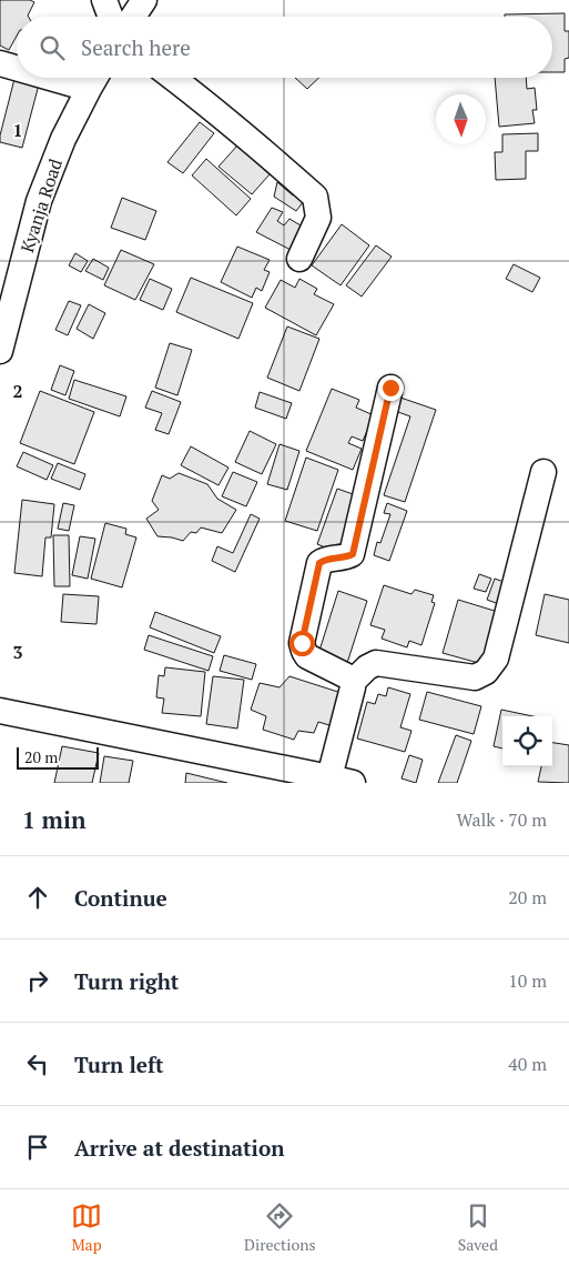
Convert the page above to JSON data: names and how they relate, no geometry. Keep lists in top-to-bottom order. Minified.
{"streets":{"street":["Kyanja Road"]},"scale_bar":"20 m","north":"bottom","page":{"search":"Search here","scale":"20 m","heading":["1 min","Walk · 70 m"],"list":[["Continue","20 m"],["Turn right","10 m"],["Turn left","40 m"],"Arrive at destination"],"nav":["Map","Directions","Saved"]},"grid":{"rows":["1","2","3"]}}
